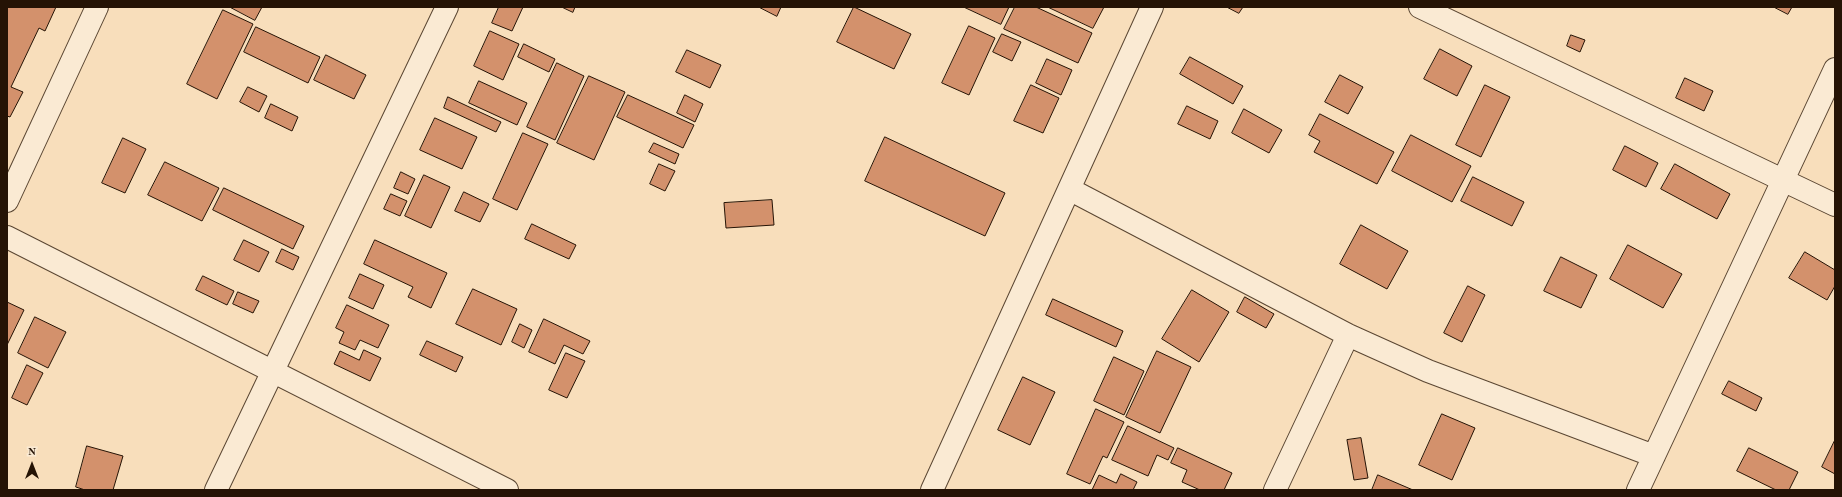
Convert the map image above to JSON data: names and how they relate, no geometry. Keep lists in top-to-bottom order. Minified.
{"north":"top"}
